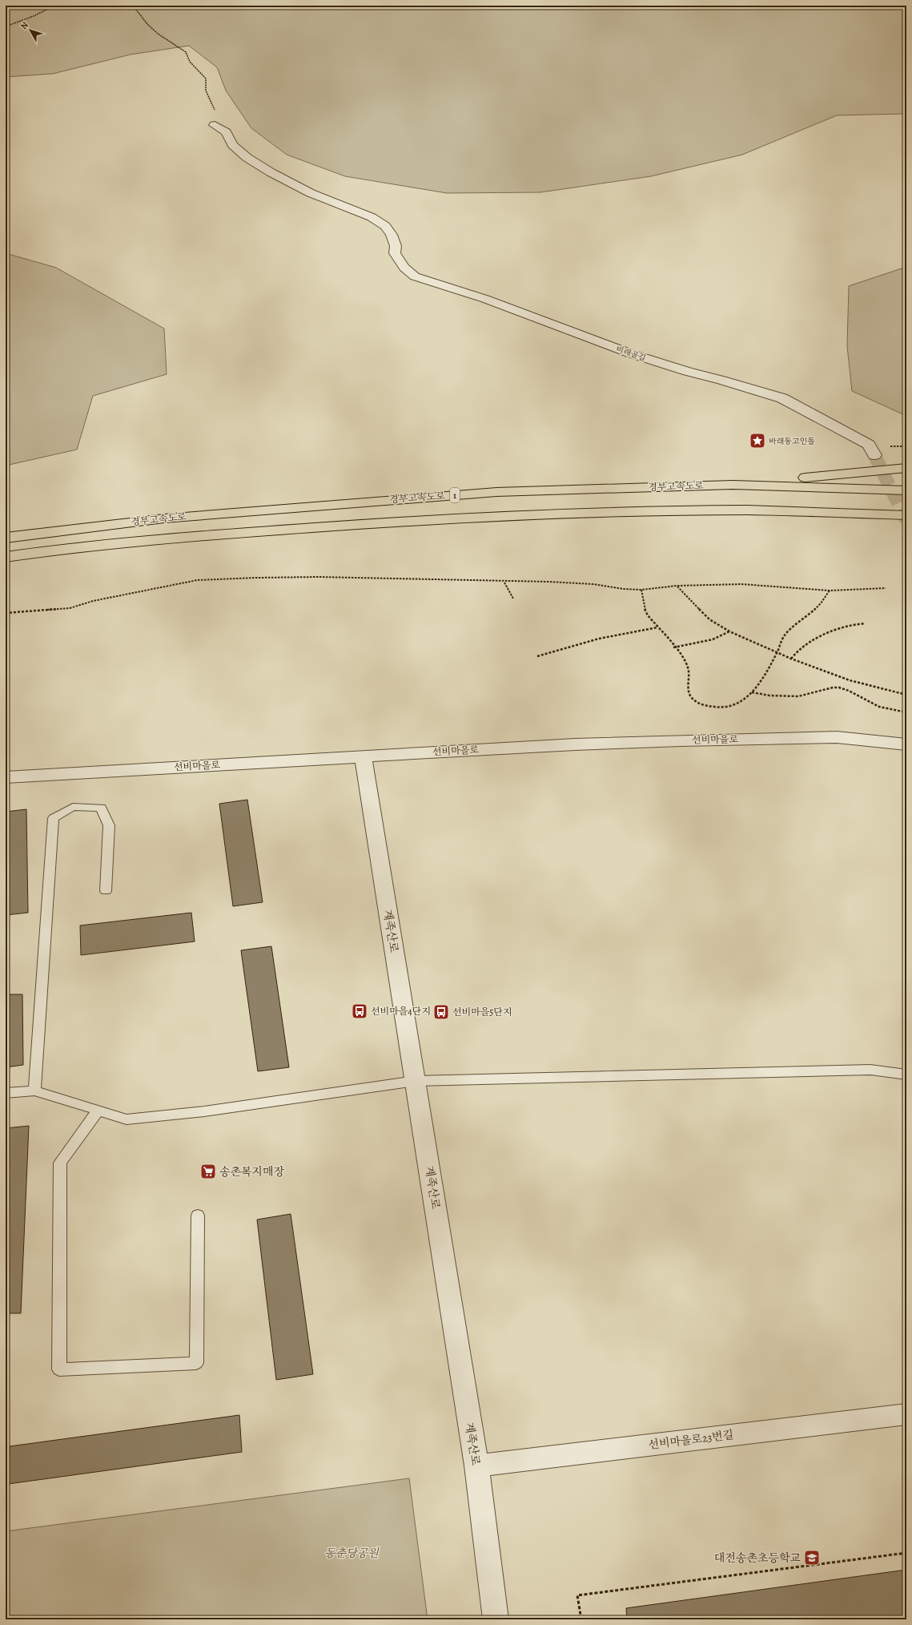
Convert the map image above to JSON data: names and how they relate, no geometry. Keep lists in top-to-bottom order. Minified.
{"streets":{"highway":["경부고속도로","1"],"street":["비래골길","선비마을로","계족산로","선비마을로23번길"]},"crossings":[["선비마을로","계족산로"],["계족산로","선비마을로23번길"]],"parks":["동춘당공원"],"places":{"place":["바래동고인돌"],"bus stop":["선비마을4단지","선비마을5단지"],"supermarket":["송촌복지매장"],"school or university":["대전송촌초등학교"]},"north":"top left"}
